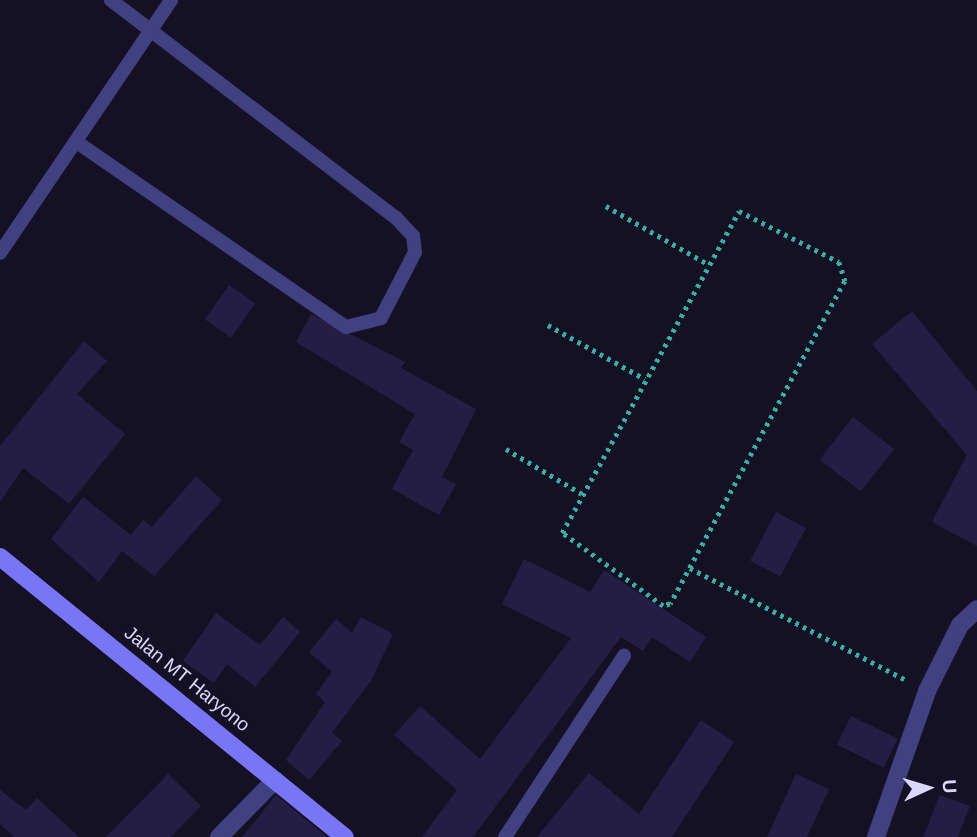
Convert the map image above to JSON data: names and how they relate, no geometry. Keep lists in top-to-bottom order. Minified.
{"streets":{"main road":["Jalan MT Haryono"]},"north":"right"}
